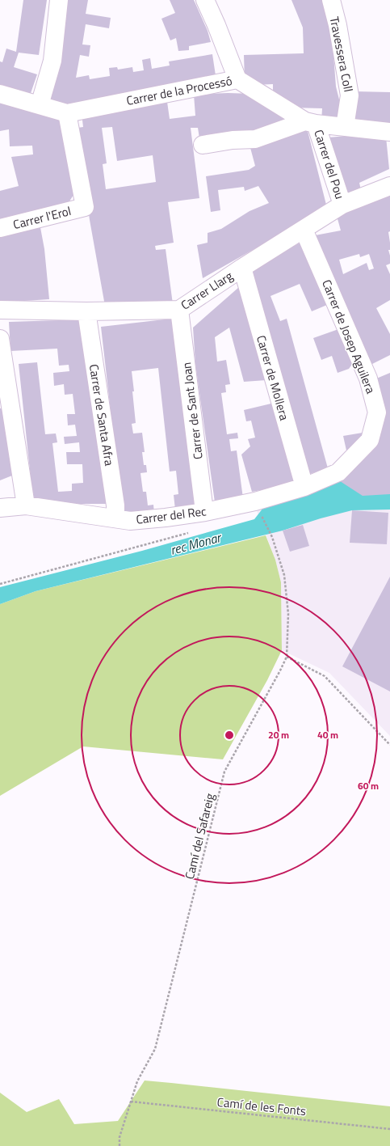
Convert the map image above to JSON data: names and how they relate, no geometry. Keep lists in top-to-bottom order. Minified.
{"streets":{"street":["Travessera Coll","Carrer de la Processó","Carrer del Pou","Carrer l'Erol","Carrer Llarg","Carrer de Josep Aguilera","Carrer de Mollera","Carrer de Sant Joan","Carrer de Santa Afra","Carrer del Rec"],"path":["Camí del Safareig","Camí de les Fonts"]},"crossings":[["Travessera Coll","Carrer de la Processó"],["Carrer de la Processó","Carrer del Pou"],["Carrer de la Processó","Carrer l'Erol"],["Carrer del Pou","Carrer Llarg"],["Carrer Llarg","Carrer de Josep Aguilera"],["Carrer Llarg","Carrer de Mollera"],["Carrer Llarg","Carrer de Sant Joan"],["Carrer Llarg","Carrer de Santa Afra"],["Carrer de Josep Aguilera","Carrer del Rec"],["Carrer de Mollera","Carrer del Rec"],["Carrer de Sant Joan","Carrer del Rec"],["Carrer de Santa Afra","Carrer del Rec"],["Camí del Safareig","Camí de les Fonts"]],"water":["rec Monar"],"rings":["20 m","40 m","60 m"]}
